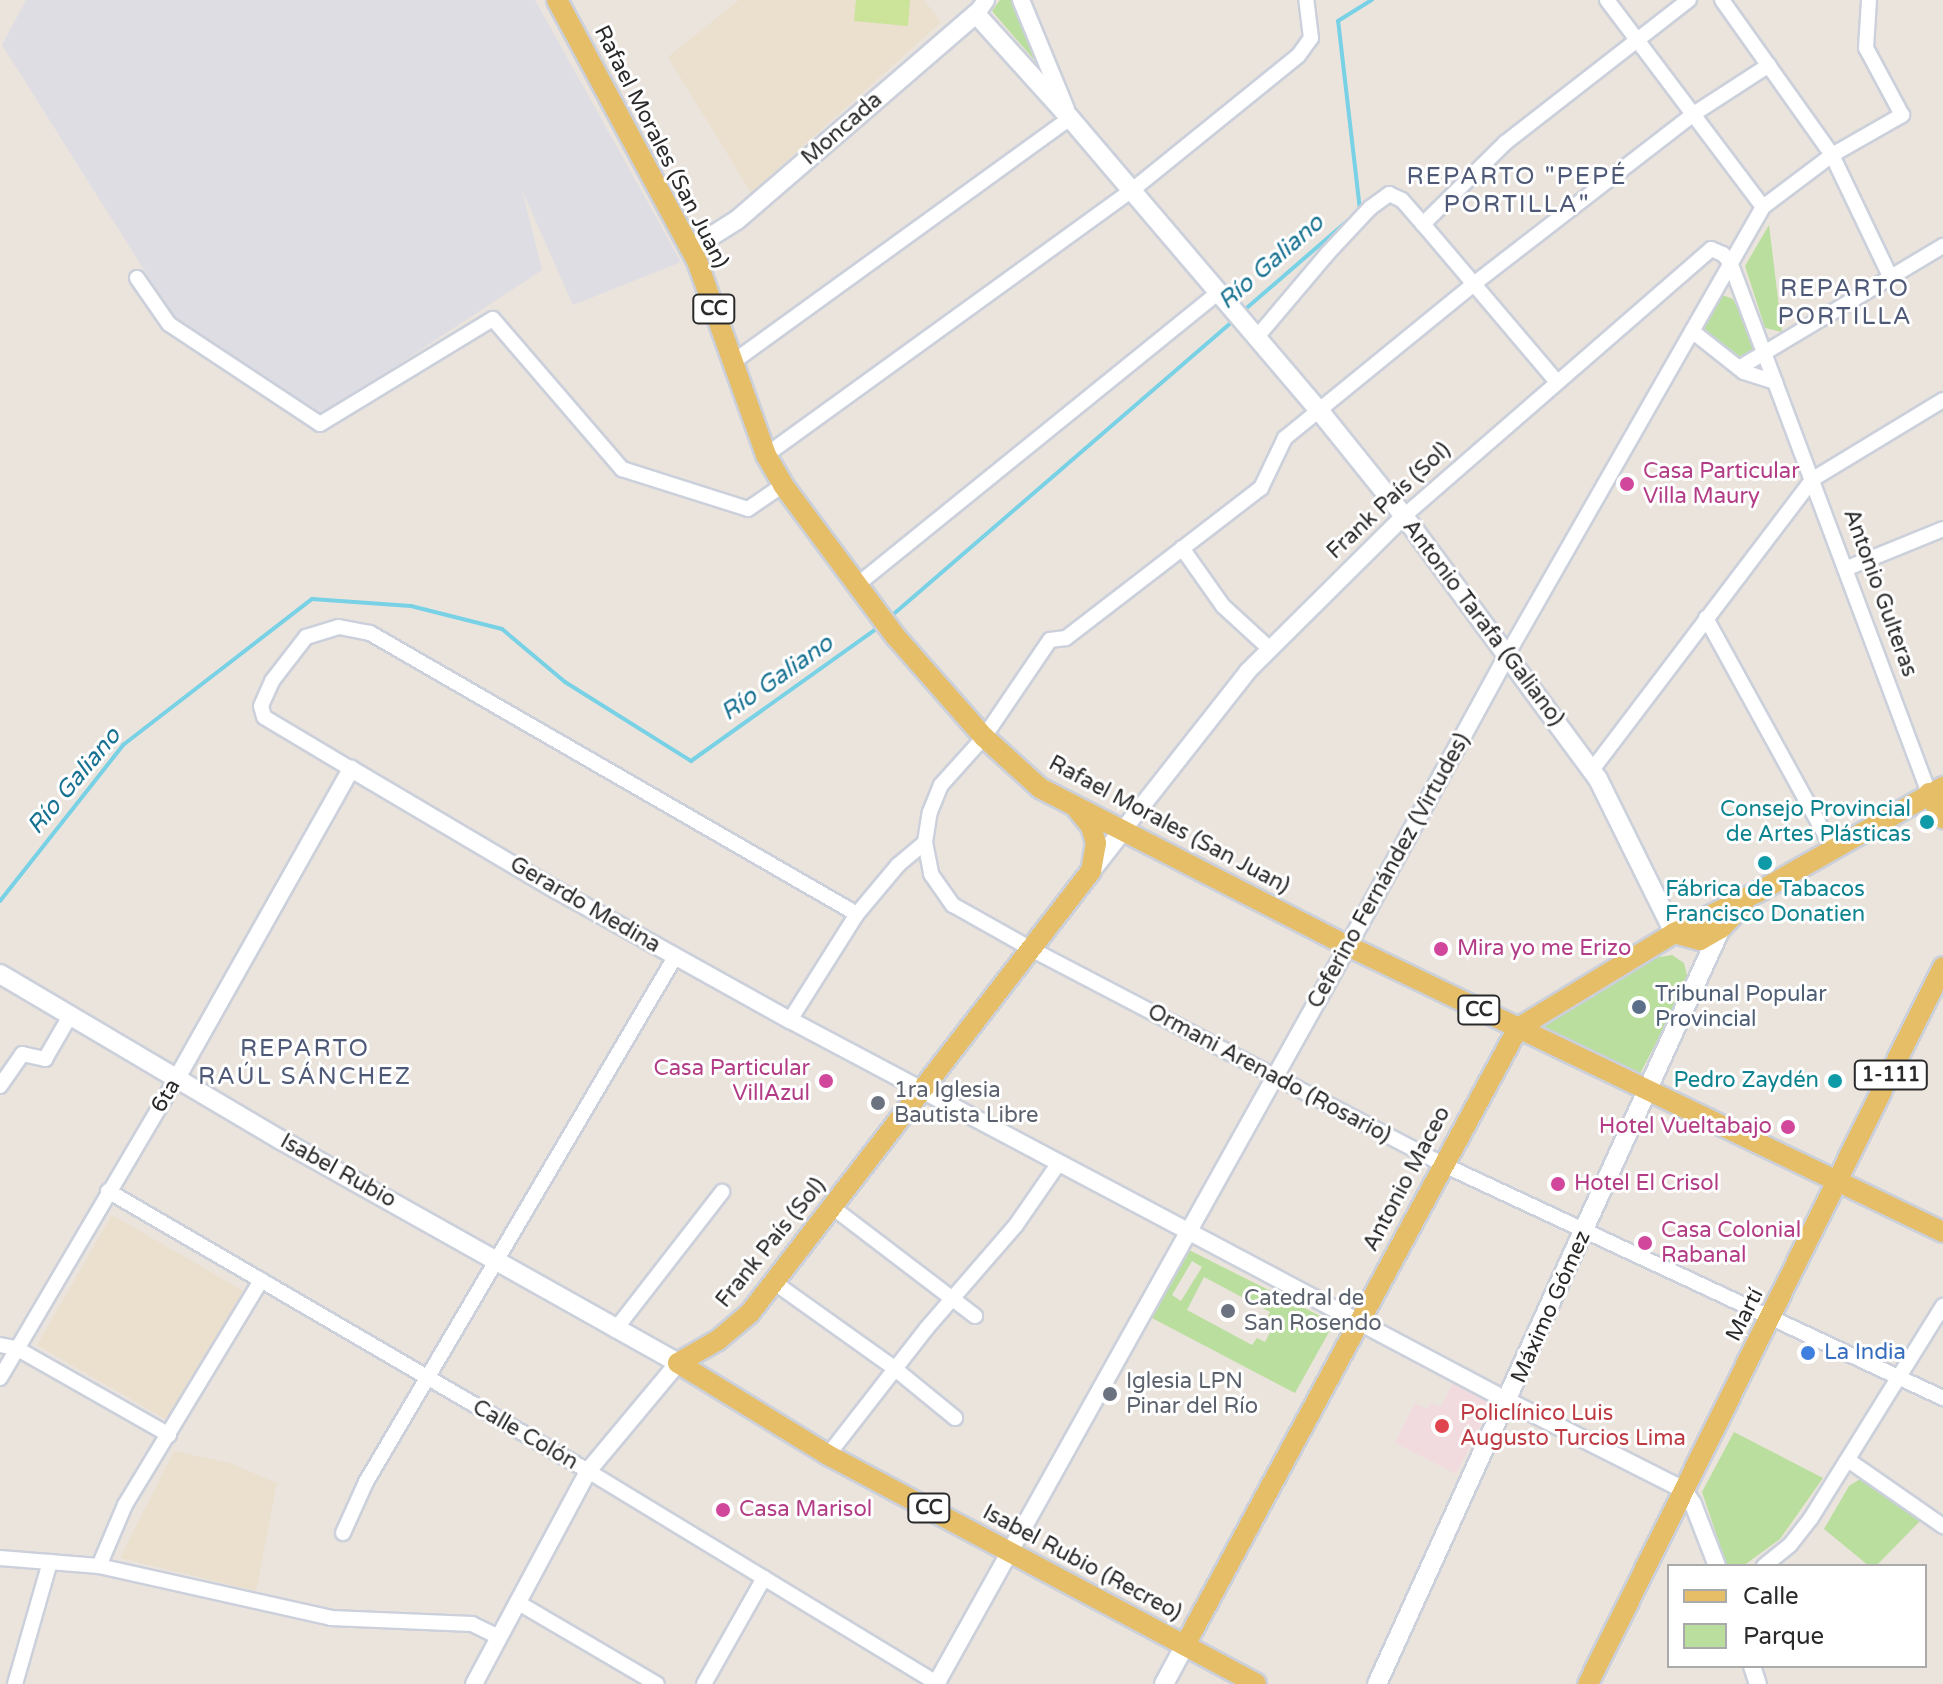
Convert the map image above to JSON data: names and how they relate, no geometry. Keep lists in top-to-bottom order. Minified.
{"streets":{"main road":["Moncada","Rafael Morales (San Juan)","CC","Frank País (Sol)","Antonio Gulteras","Antonio Tarafa (Galiano)","1-111","Isabel Rubio","Antonio Maceo","Máximo Gómez","Martí","Isabel Rubio (Recreo)"],"street":["Ceferino Fernández (Virtudes)","Gerardo Medina","Ormani Arenado (Rosario)","6ta","Calle Colón"]},"crossings":[["Moncada","Rafael Morales (San Juan)"],["Moncada","Antonio Tarafa (Galiano)"],["Rafael Morales (San Juan)","Frank País (Sol)"],["Rafael Morales (San Juan)","Ceferino Fernández (Virtudes)"],["Rafael Morales (San Juan)","Ormani Arenado (Rosario)"],["Rafael Morales (San Juan)","Antonio Maceo"],["Rafael Morales (San Juan)","Máximo Gómez"],["Rafael Morales (San Juan)","Martí"],["Frank País (Sol)","Antonio Gulteras"],["Frank País (Sol)","Antonio Tarafa (Galiano)"],["Frank País (Sol)","Ceferino Fernández (Virtudes)"],["Frank País (Sol)","Gerardo Medina"],["Frank País (Sol)","Ormani Arenado (Rosario)"],["Frank País (Sol)","Isabel Rubio"],["Frank País (Sol)","Calle Colón"],["Frank País (Sol)","Isabel Rubio (Recreo)"],["Antonio Gulteras","Ceferino Fernández (Virtudes)"],["Antonio Gulteras","Antonio Maceo"],["Antonio Tarafa (Galiano)","Ceferino Fernández (Virtudes)"],["Antonio Tarafa (Galiano)","Antonio Maceo"],["Ceferino Fernández (Virtudes)","Gerardo Medina"],["Ceferino Fernández (Virtudes)","Ormani Arenado (Rosario)"],["Ceferino Fernández (Virtudes)","Calle Colón"],["Ceferino Fernández (Virtudes)","Isabel Rubio (Recreo)"],["Gerardo Medina","6ta"],["Gerardo Medina","Antonio Maceo"],["Gerardo Medina","Máximo Gómez"],["Gerardo Medina","Martí"],["Ormani Arenado (Rosario)","Antonio Maceo"],["Ormani Arenado (Rosario)","Máximo Gómez"],["Ormani Arenado (Rosario)","Martí"],["6ta","Isabel Rubio"],["6ta","Calle Colón"],["Isabel Rubio","Isabel Rubio (Recreo)"],["Antonio Maceo","Máximo Gómez"],["Antonio Maceo","Isabel Rubio (Recreo)"]],"districts":["REPARTO \"PEPÉ PORTILLA\"","REPARTO PORTILLA","REPARTO RAÚL SÁNCHEZ"],"water":["Río Galiano"],"places":["Casa Particular Villa Maury","Consejo Provincial de Artes Plásticas","Fábrica de Tabacos Francisco Donatien","Mira yo me Erizo","Tribunal Popular Provincial","Casa Particular VillAzul","Pedro Zaydén","1ra Iglesia Bautista Libre","Hotel Vueltabajo","Hotel El Crisol","Casa Colonial Rabanal","Catedral de San Rosendo","La India","Iglesia LPN Pinar del Río","Policlínico Luis Augusto Turcios Lima","Casa Marisol"],"legend":["Calle","Parque"]}
